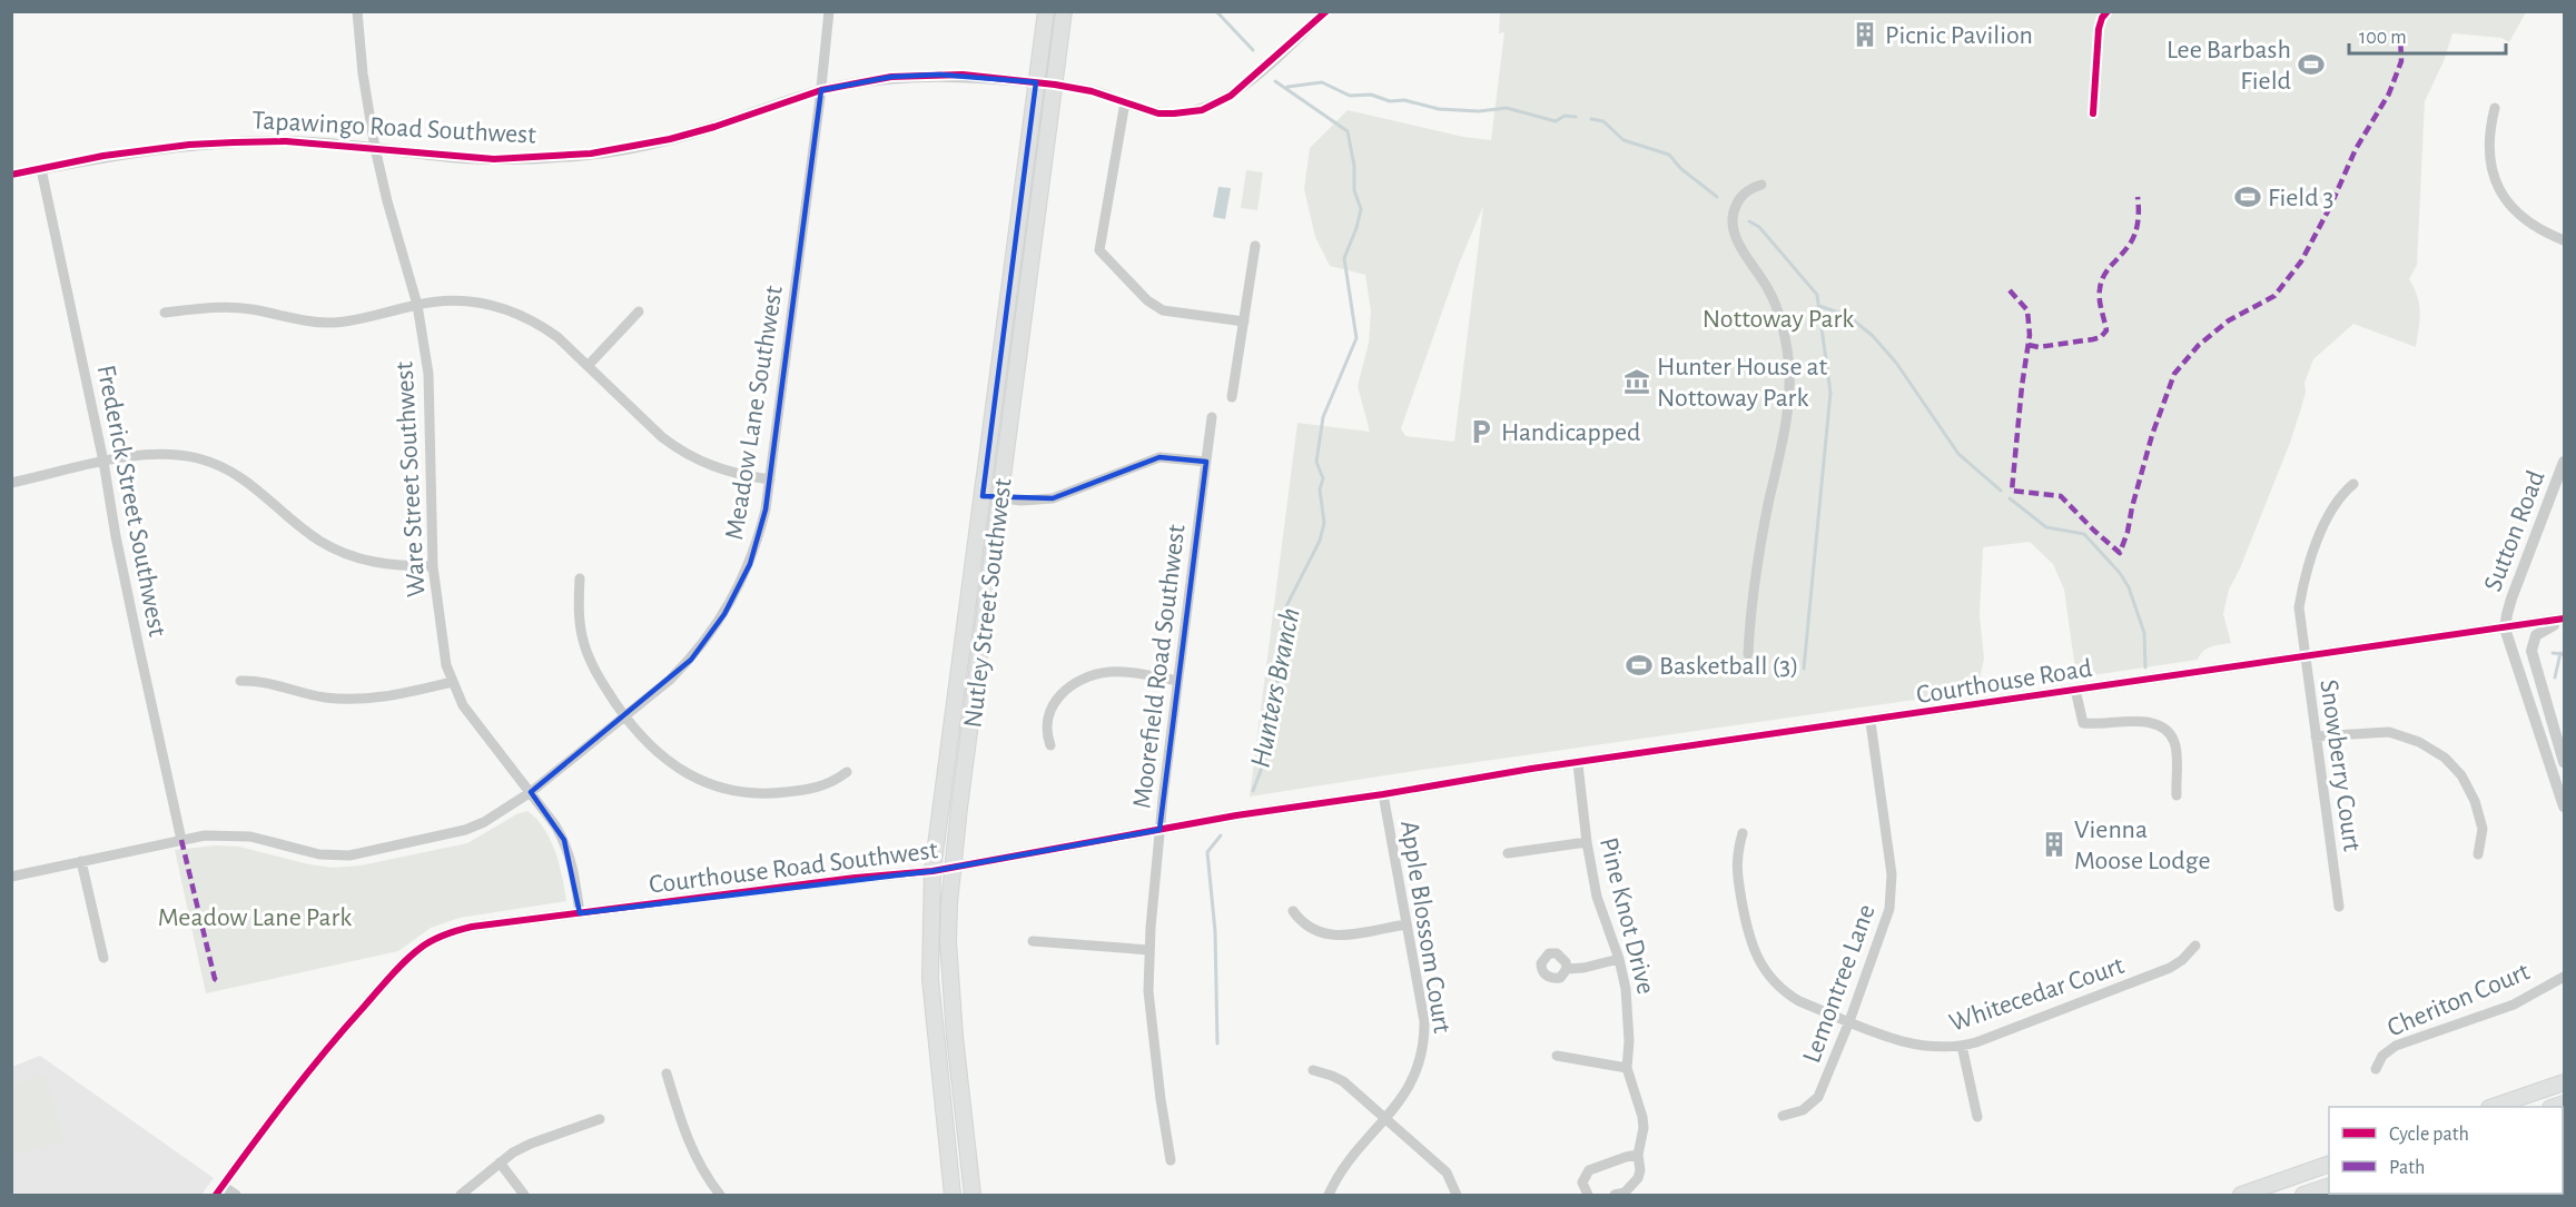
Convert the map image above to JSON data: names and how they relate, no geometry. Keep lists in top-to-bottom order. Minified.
{"streets":{"main road":["Nutley Street Southwest"],"street":["Tapawingo Road Southwest","Meadow Lane Southwest","Ware Street Southwest","Frederick Street Southwest","Sutton Road","Moorefield Road Southwest","Courthouse Road","Snowberry Court","Courthouse Road Southwest","Pine Knot Drive","Apple Blossom Court","Lemontree Lane","Whitecedar Court","Cheriton Court"]},"crossings":[["Tapawingo Road Southwest","Meadow Lane Southwest"],["Tapawingo Road Southwest","Ware Street Southwest"],["Tapawingo Road Southwest","Frederick Street Southwest"],["Tapawingo Road Southwest","Nutley Street Southwest"],["Meadow Lane Southwest","Ware Street Southwest"],["Meadow Lane Southwest","Frederick Street Southwest"],["Ware Street Southwest","Courthouse Road Southwest"],["Sutton Road","Courthouse Road"],["Nutley Street Southwest","Courthouse Road Southwest"],["Moorefield Road Southwest","Courthouse Road Southwest"],["Courthouse Road","Snowberry Court"],["Courthouse Road","Courthouse Road Southwest"],["Courthouse Road","Pine Knot Drive"],["Courthouse Road","Lemontree Lane"],["Courthouse Road Southwest","Apple Blossom Court"],["Lemontree Lane","Whitecedar Court"]],"water":["Hunters Branch"],"parks":["Nottoway Park","Meadow Lane Park"],"places":{"building":["Picnic Pavilion","Vienna Moose Lodge"],"sports":["Lee Barbash Field","Field 3","Basketball (3)"],"museum":["Hunter House at Nottoway Park"],"parking":["Handicapped"]},"legend":["Cycle path","Path"],"scale_bar":"100 m"}
